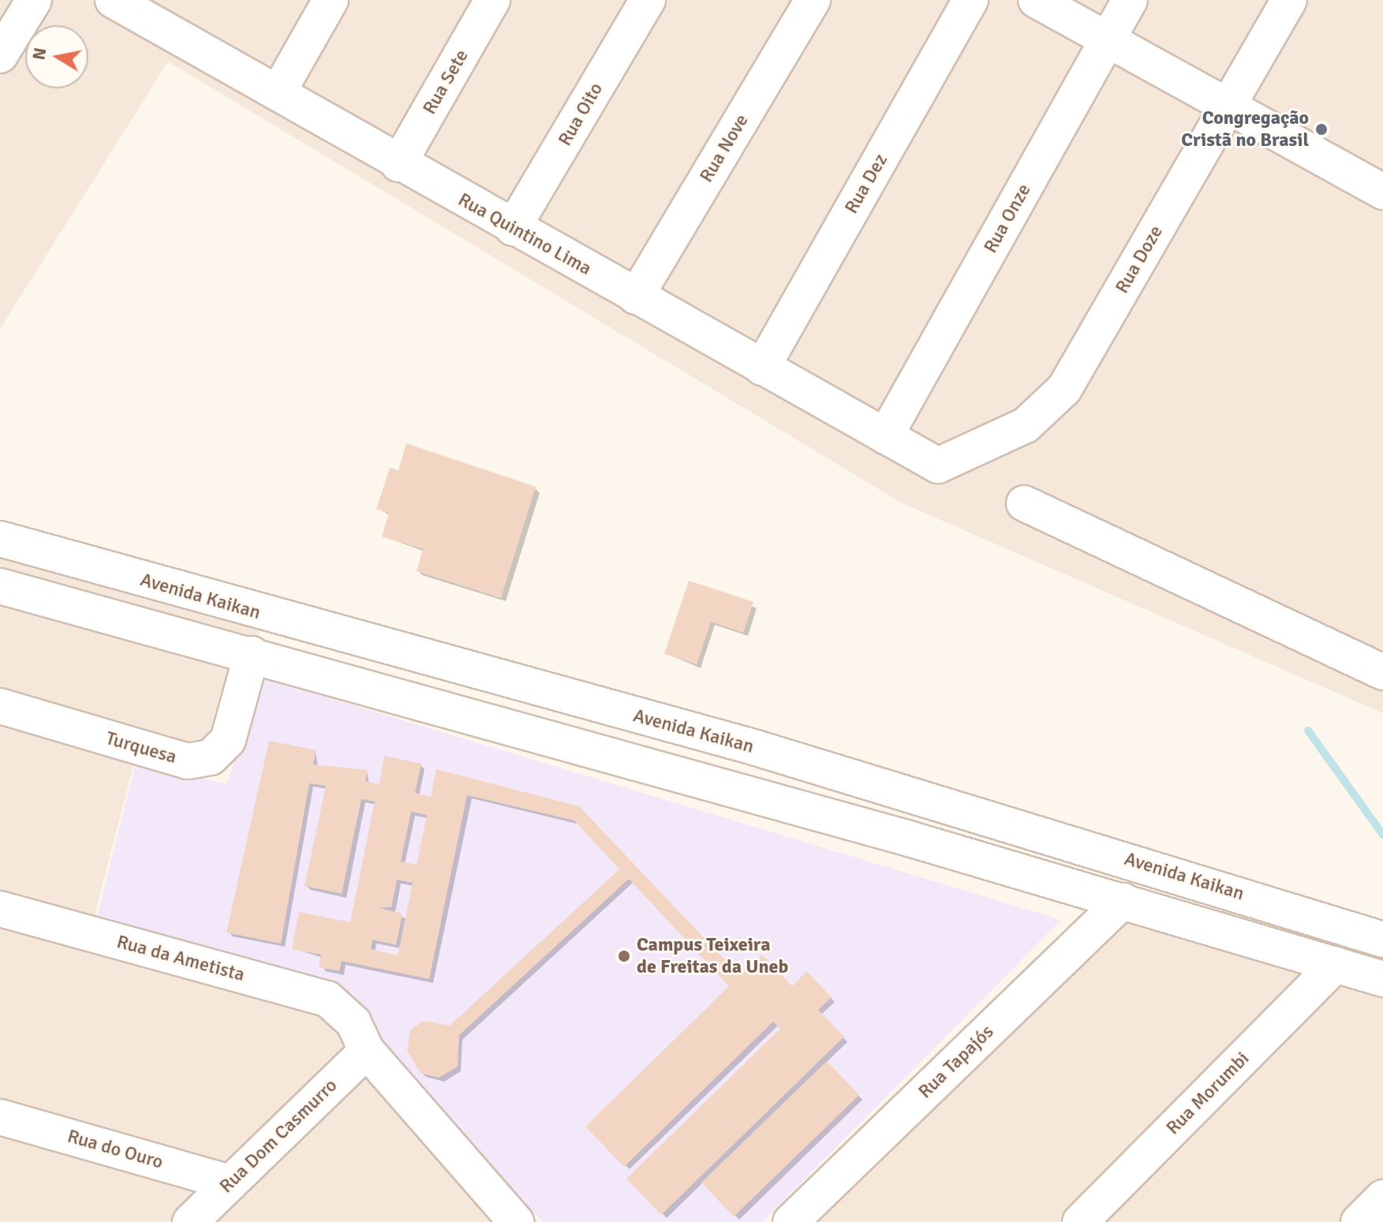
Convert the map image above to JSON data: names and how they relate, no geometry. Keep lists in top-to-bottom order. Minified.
{"streets":{"street":["Rua Sete","Rua Oito","Rua Nove","Rua Dez","Rua Onze","Rua Quintino Lima","Rua Doze","Avenida Kaikan","Turquesa","Rua da Ametista","Rua Tapajós","Rua Morumbi","Rua Dom Casmurro","Rua do Ouro"]},"crossings":[["Rua Sete","Rua Quintino Lima"],["Rua Oito","Rua Quintino Lima"],["Rua Nove","Rua Quintino Lima"],["Rua Dez","Rua Quintino Lima"],["Rua Onze","Rua Quintino Lima"],["Rua Quintino Lima","Rua Doze"],["Rua da Ametista","Rua Dom Casmurro"],["Rua Dom Casmurro","Rua do Ouro"]],"places":["Congregação Cristã no Brasil","Campus Teixeira de Freitas da Uneb"],"north":"left"}
